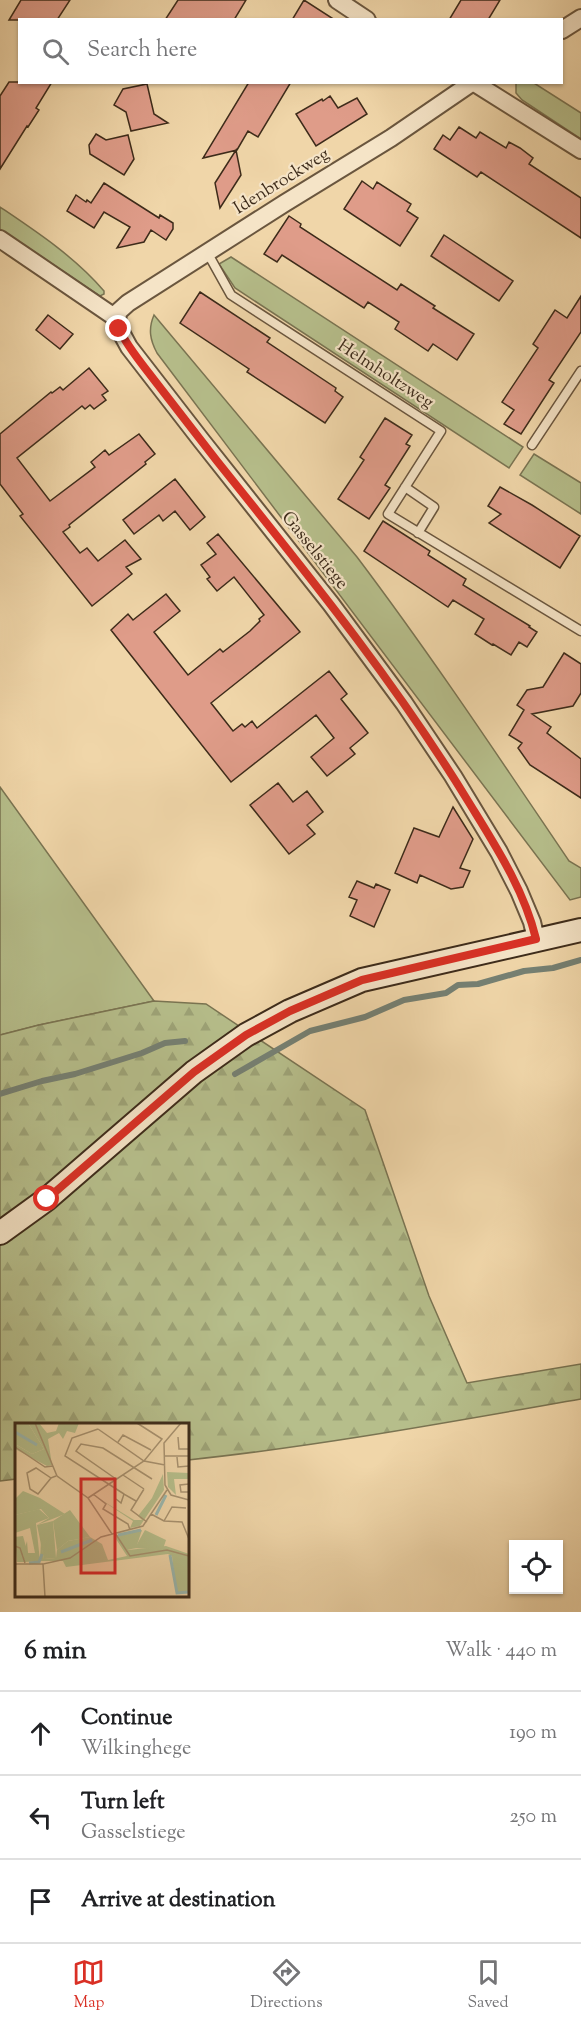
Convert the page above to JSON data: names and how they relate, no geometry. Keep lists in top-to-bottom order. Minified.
{"streets":{"street":["Idenbrockweg","Gasselstiege"],"lane":["Helmholtzweg"]},"crossings":[["Idenbrockweg","Helmholtzweg"],["Idenbrockweg","Gasselstiege"]],"page":{"search":"Search here","heading":["6 min","Walk · 440 m"],"list":[["Continue","Wilkinghege","190 m"],["Turn left","Gasselstiege","250 m"],"Arrive at destination"],"nav":["Map","Directions","Saved"]}}
